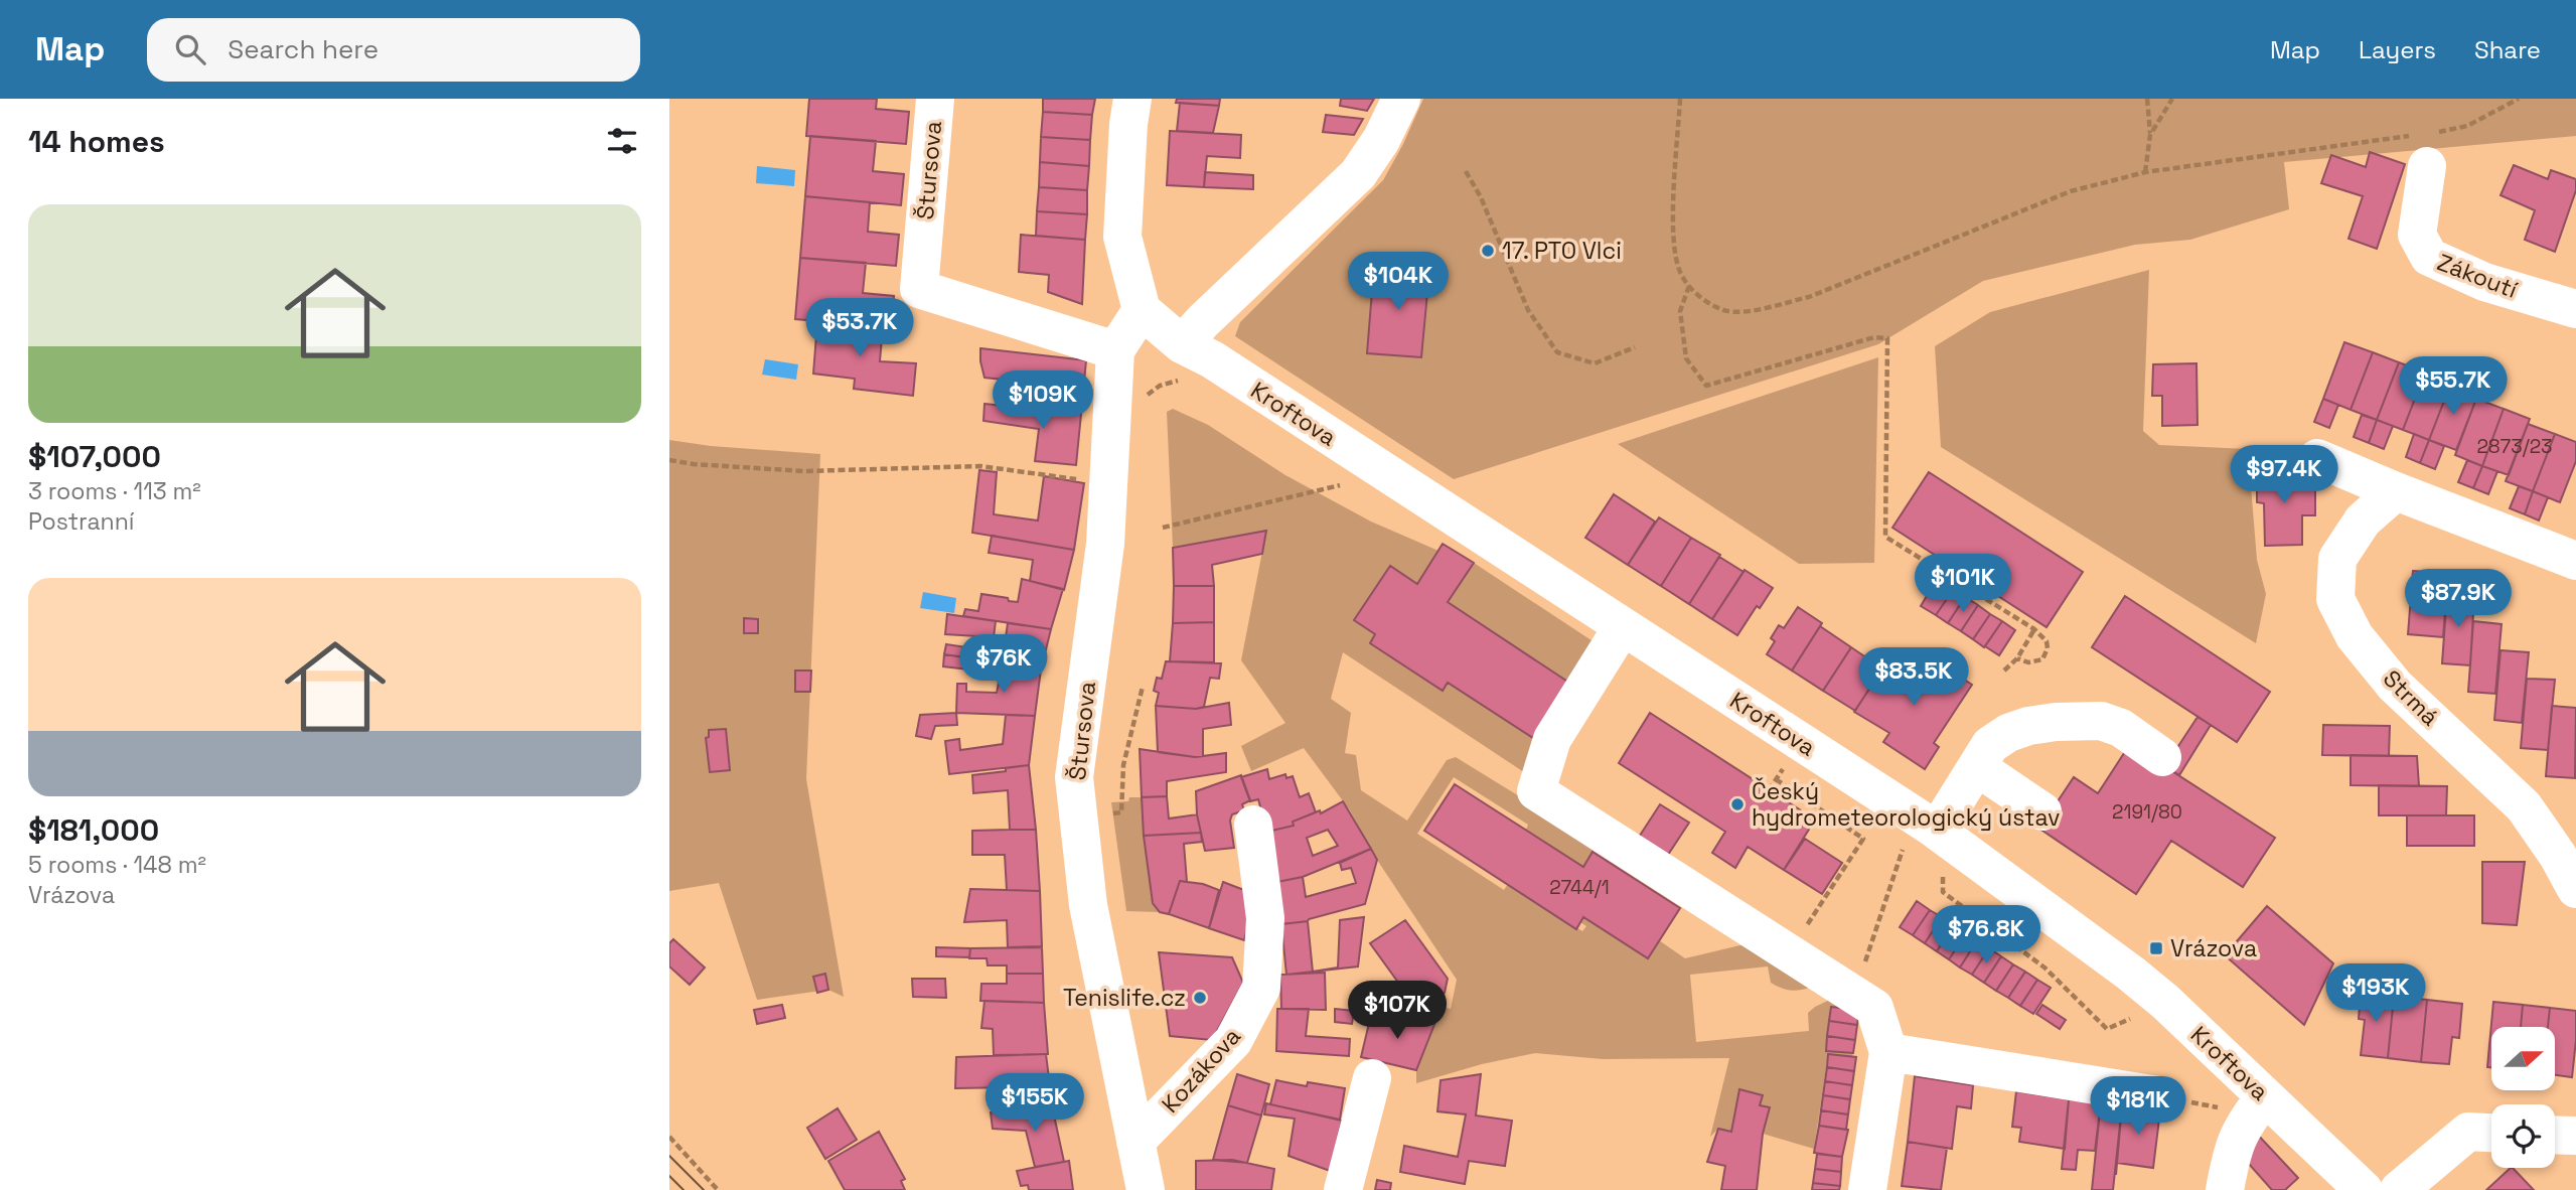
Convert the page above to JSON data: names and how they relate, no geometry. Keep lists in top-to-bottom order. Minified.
{"streets":{"street":["Štursova","Zákoutí","Kroftova","Strmá","Kozákova"]},"crossings":[["Štursova","Kozákova"]],"places":{"other":["17. PTO Vlci","Český hydrometeorologický ústav","Tenislife.cz"],"transit":["Vrázova"]},"house_numbers":["2873/23","2191/80","2744/1"],"north":"right","page":{"header":"Map","search":"Search here","nav":["Map","Layers","Share"],"heading":"14 homes","list":[{"name":"$107,000","note":"3 rooms · 113 m² · Postranní"},{"name":"$181,000","note":"5 rooms · 148 m² · Vrázova"}],"price":["$104K","$53.7K","$55.7K","$109K","$97.4K","$101K","$87.9K","$76K","$83.5K","$76.8K","$193K","$107K","$155K","$181K"]}}
